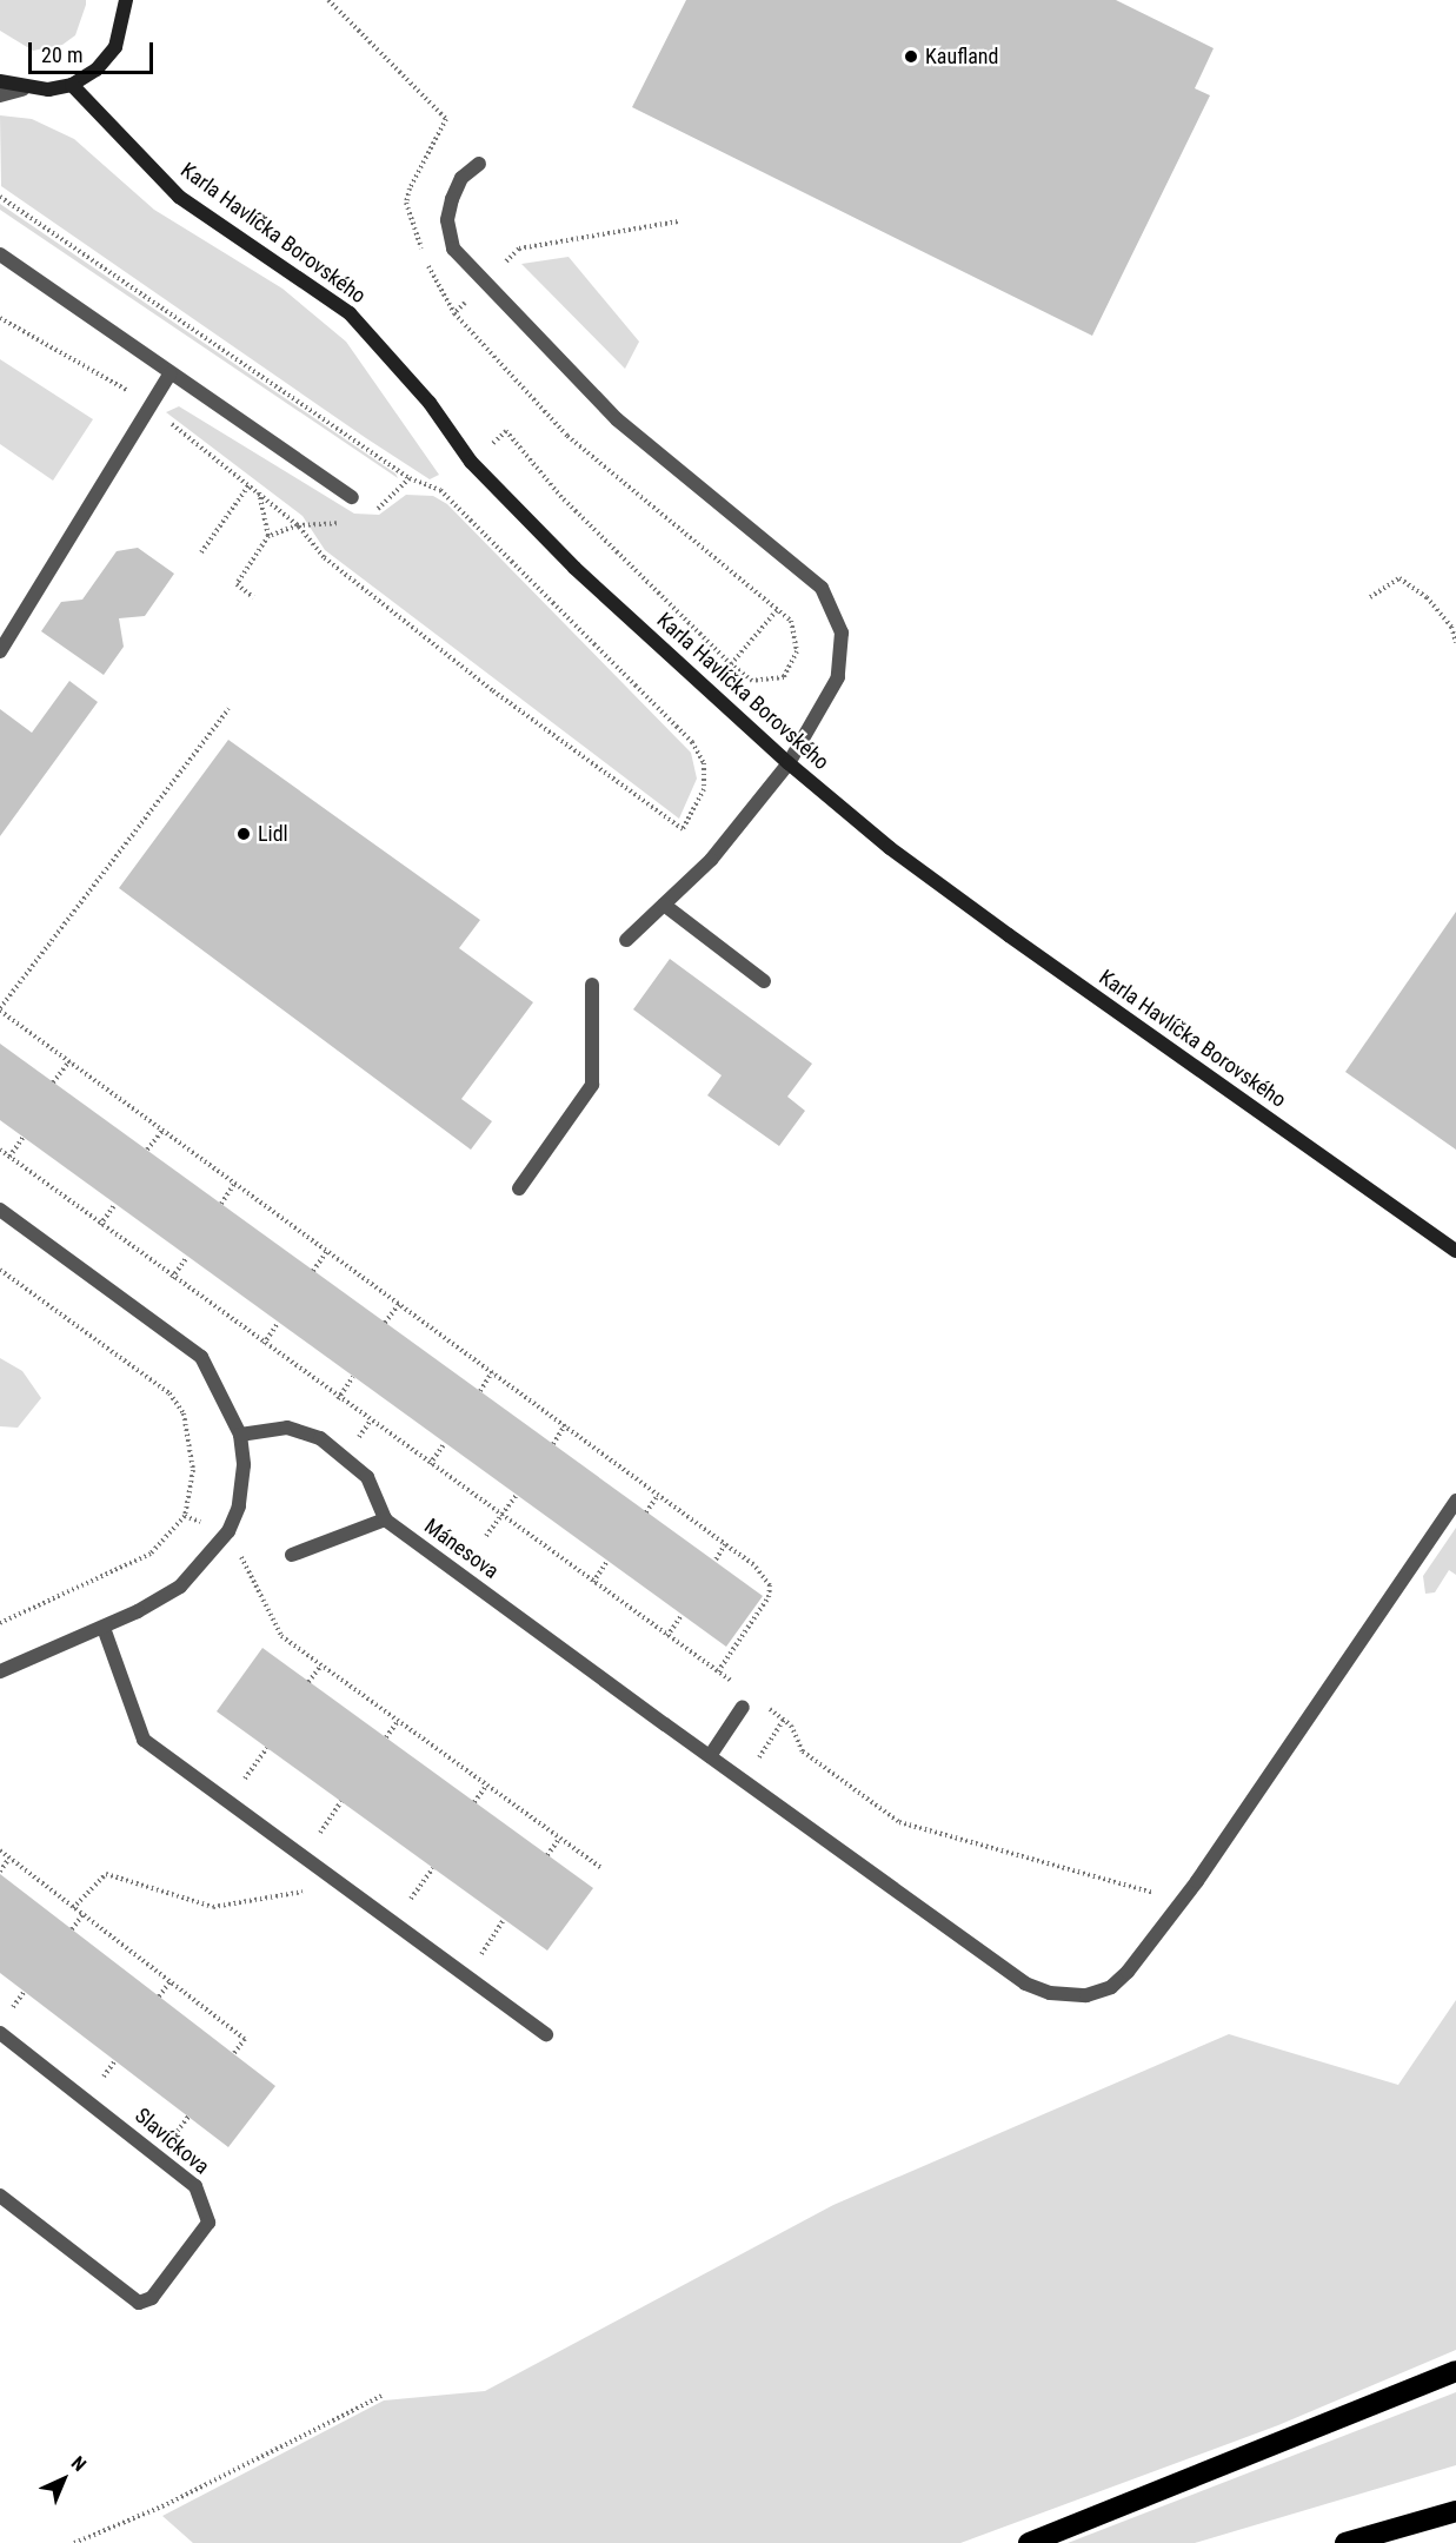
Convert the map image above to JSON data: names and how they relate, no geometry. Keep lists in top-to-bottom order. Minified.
{"streets":{"street":["Karla Havlíčka Borovského","Mánesova","Slavíčkova"]},"places":["Kaufland","Lidl"],"scale_bar":"20 m","north":"top right"}
